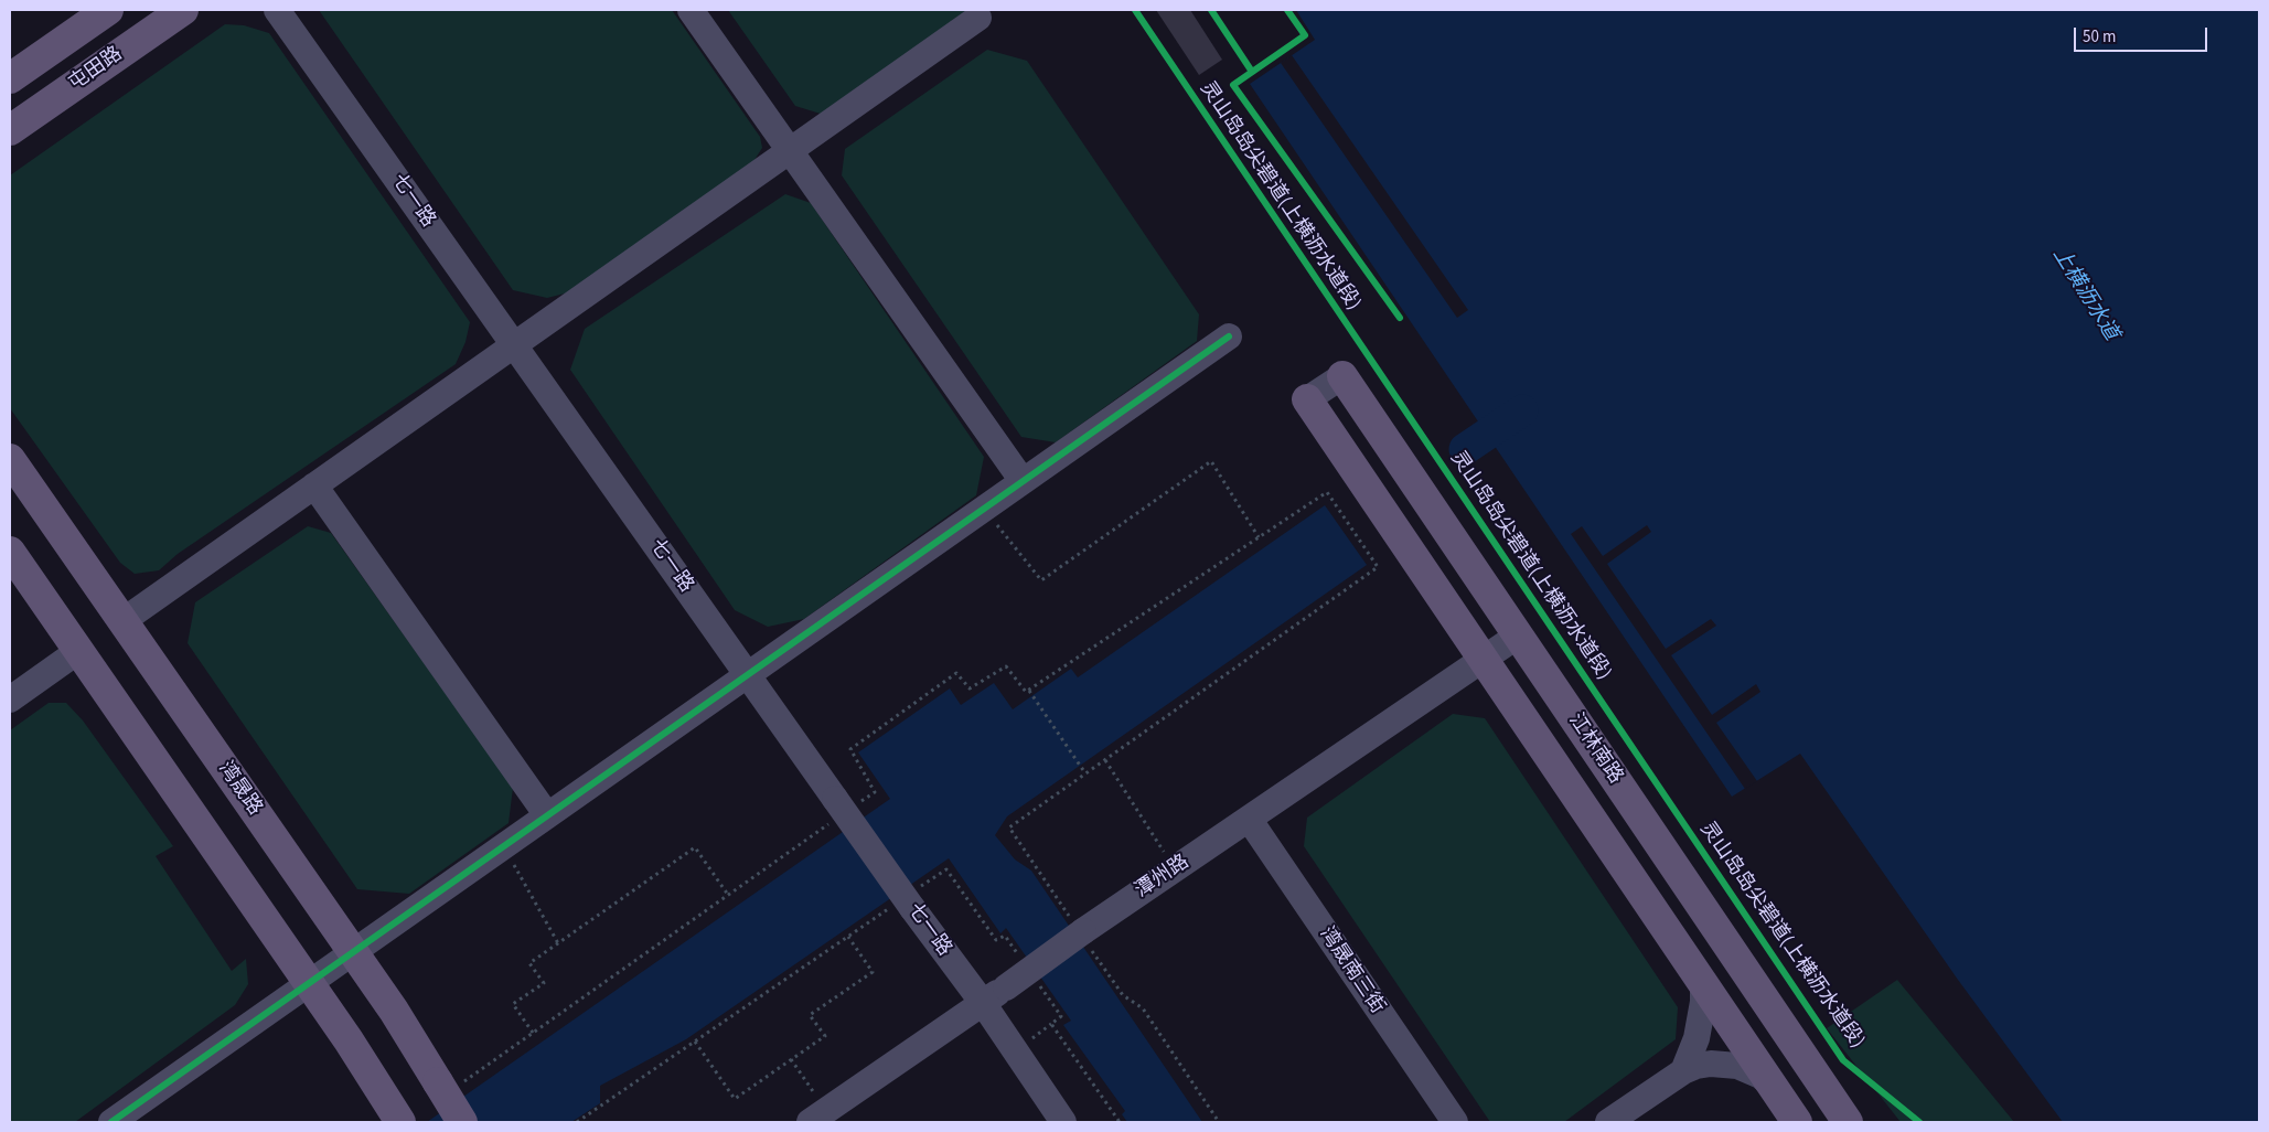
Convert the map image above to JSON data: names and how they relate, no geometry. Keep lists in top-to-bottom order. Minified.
{"streets":{"main road":["屯田路","江林南路","湾晟路"],"street":["七一路","潭州路","湾晟南三街"],"cycle path":["灵山岛岛尖碧道(上横沥水道段)"]},"crossings":[["七一路","潭州路"],["江林南路","潭州路"],["潭州路","湾晟南三街"]],"water":["上横沥水道"],"scale_bar":"50 m"}
